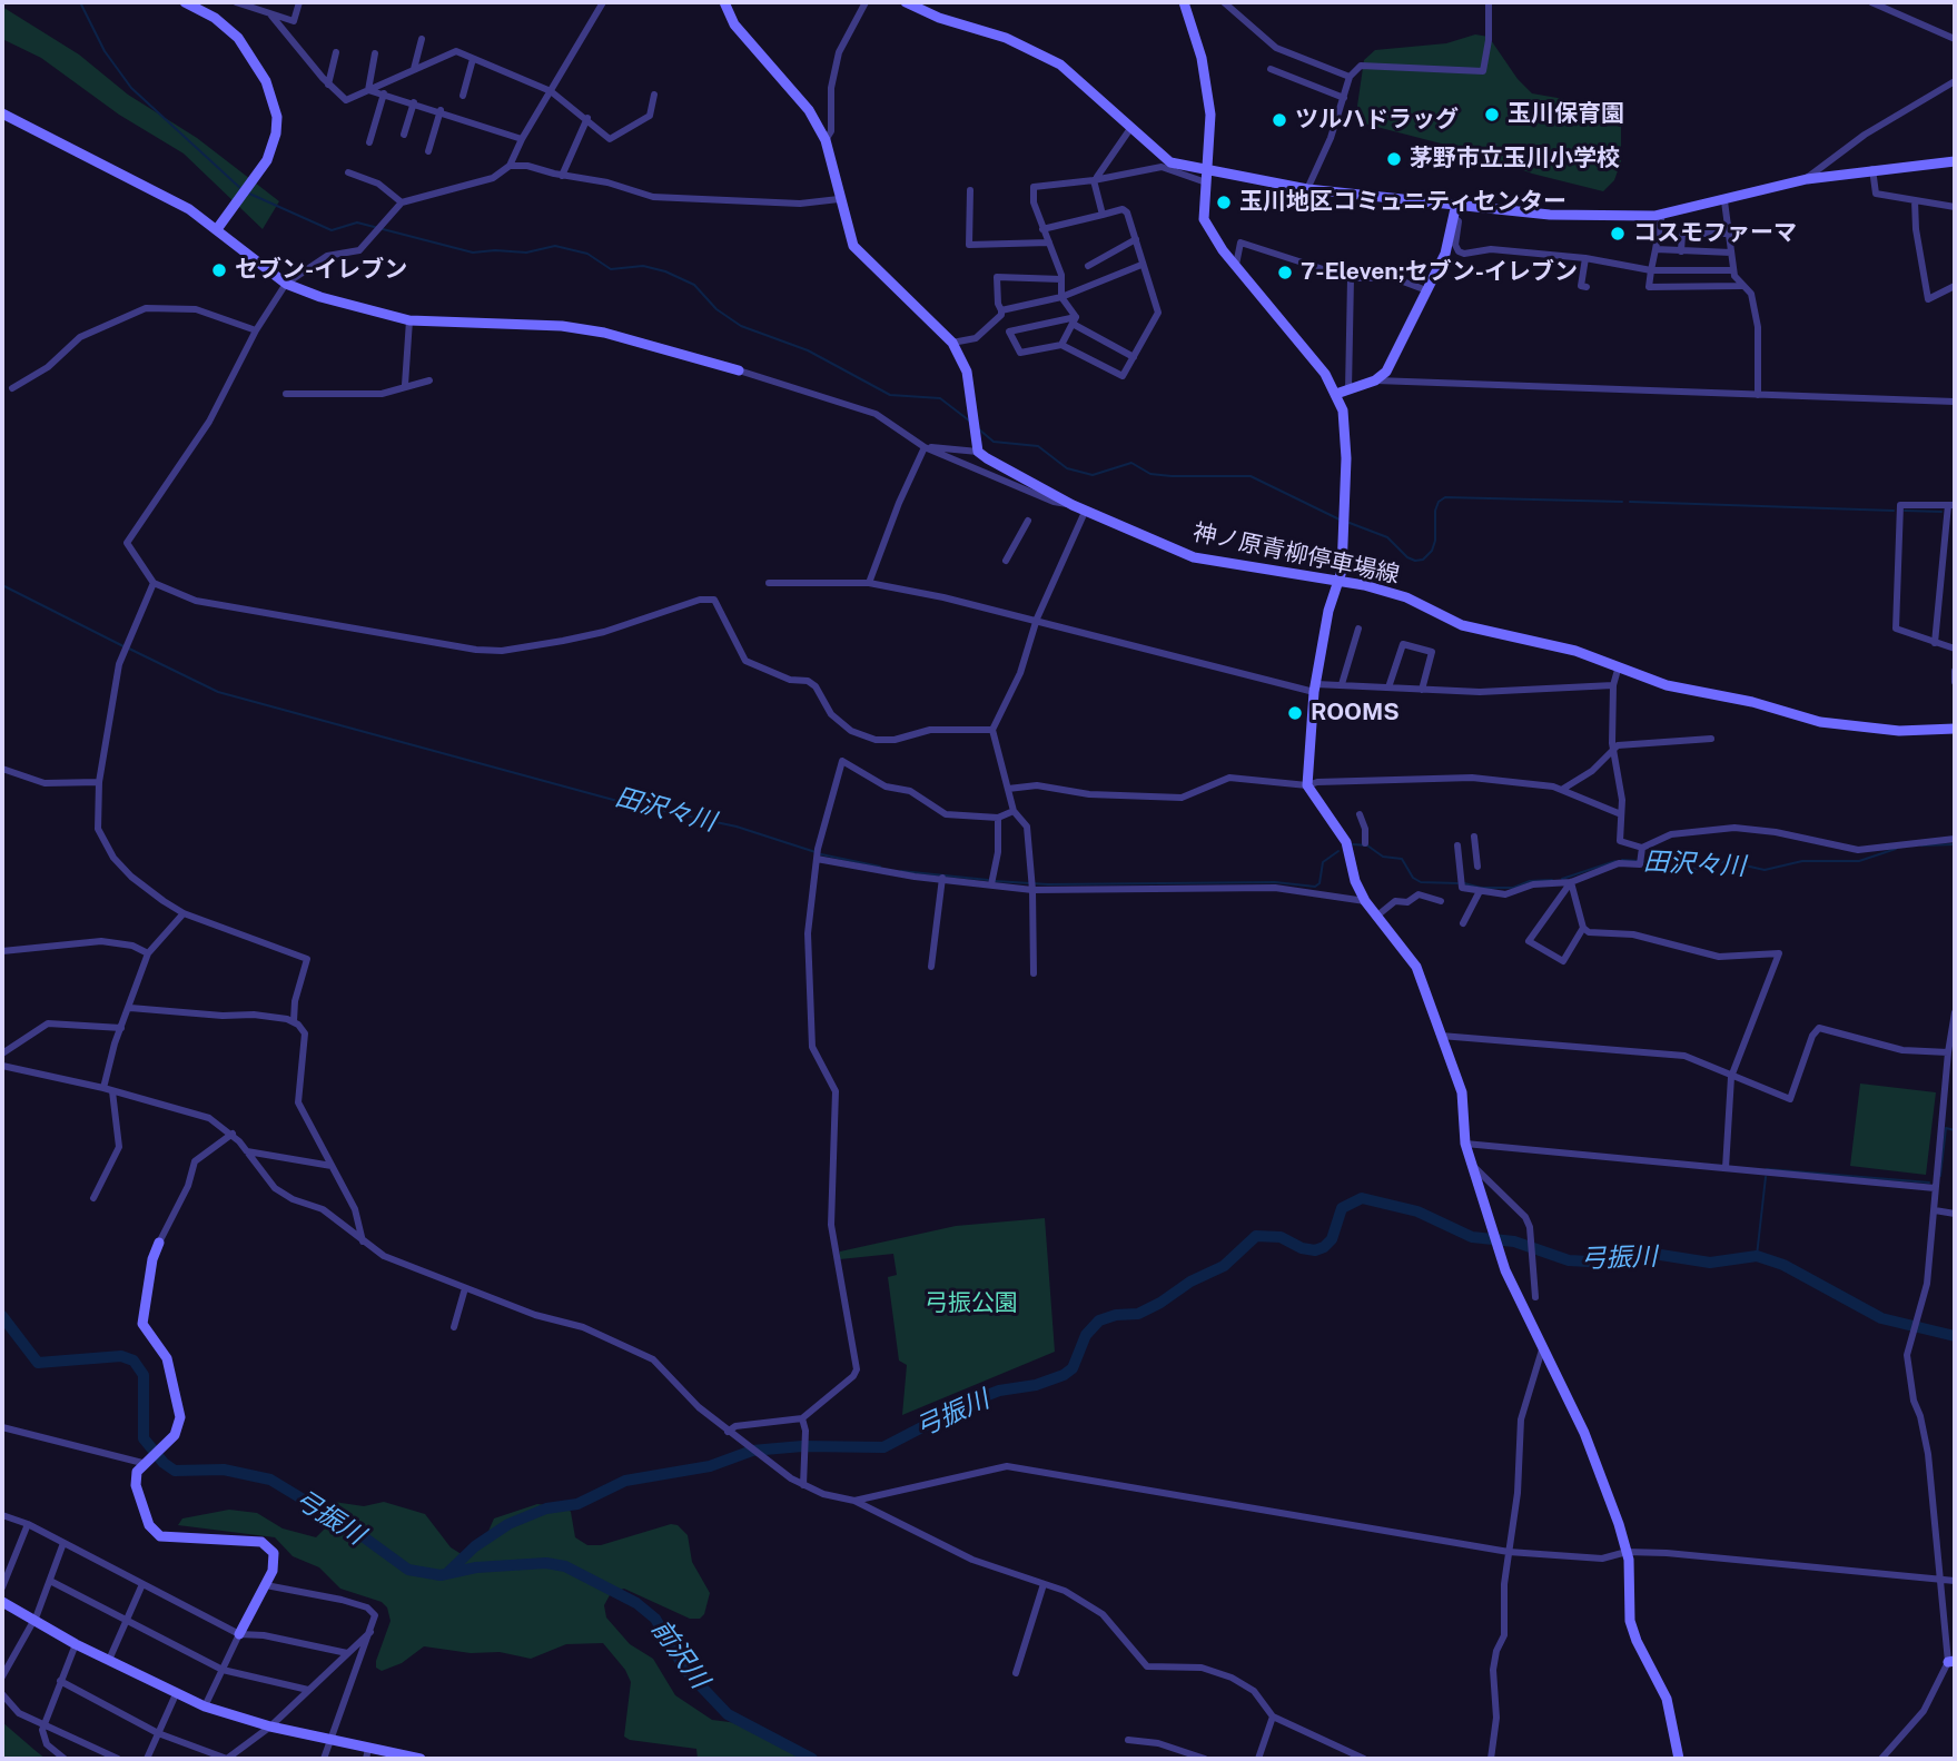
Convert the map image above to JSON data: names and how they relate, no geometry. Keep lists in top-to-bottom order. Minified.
{"streets":{"street":["神ノ原青柳停車場線"]},"water":["田沢々川","弓振川","前沢川"],"parks":["弓振公園"],"places":["玉川保育園","ツルハドラッグ","茅野市立玉川小学校","玉川地区コミュニティセンター","コスモファーマ","セブン-イレブン","7-Eleven;セブン-イレブン","ROOMS"]}
